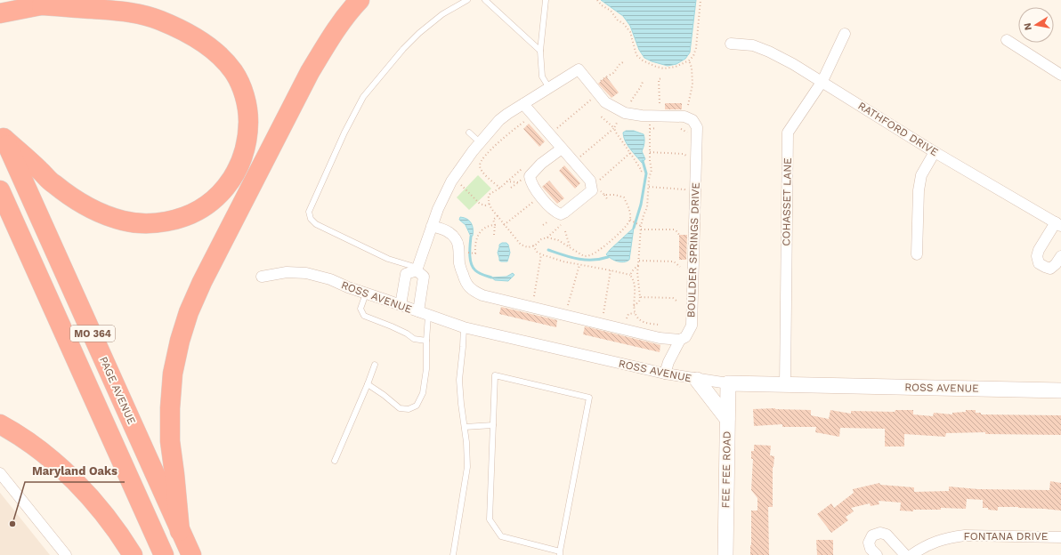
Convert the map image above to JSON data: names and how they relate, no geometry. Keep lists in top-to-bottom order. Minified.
{"streets":{"highway":["MO 364","PAGE AVENUE"],"street":["RATHFORD DRIVE","COHASSET LANE","BOULDER SPRINGS DRIVE","ROSS AVENUE","FEE FEE ROAD","FONTANA DRIVE"]},"crossings":[["RATHFORD DRIVE","COHASSET LANE"],["COHASSET LANE","ROSS AVENUE"],["BOULDER SPRINGS DRIVE","ROSS AVENUE"],["ROSS AVENUE","FEE FEE ROAD"]],"places":["Maryland Oaks"],"north":"left"}
